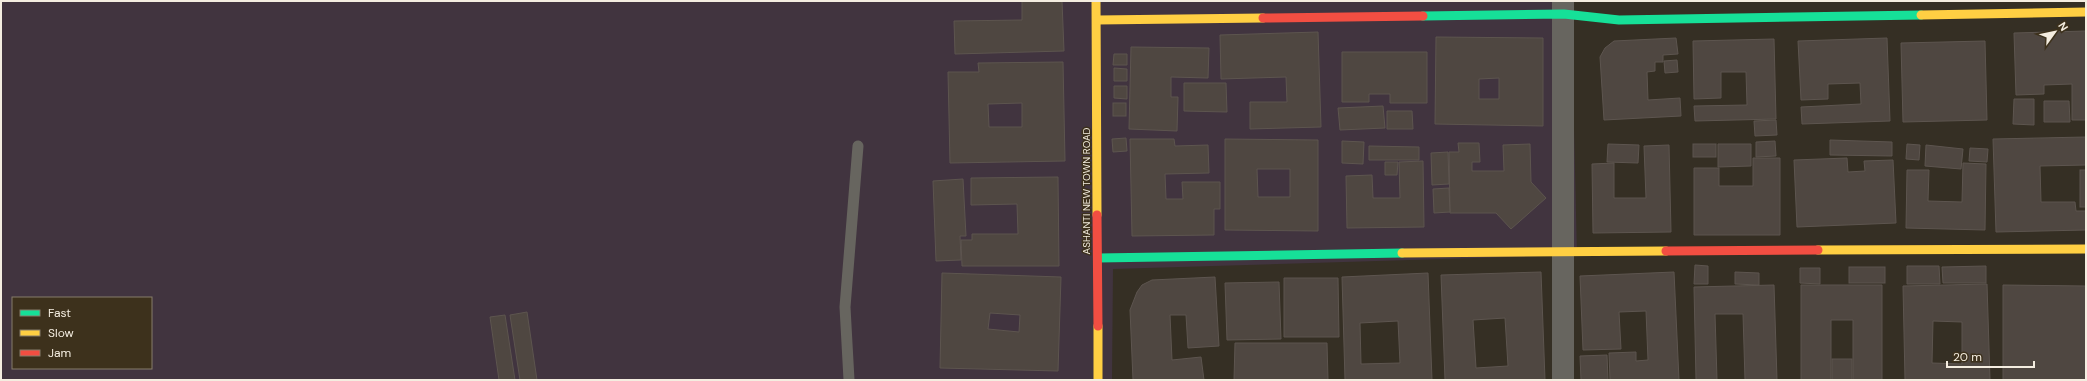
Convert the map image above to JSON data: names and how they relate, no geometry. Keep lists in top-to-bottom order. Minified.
{"streets":{"street":["ASHANTI NEW TOWN ROAD"]},"legend":["Fast","Slow","Jam"],"scale_bar":"20 m","north":"top right"}
